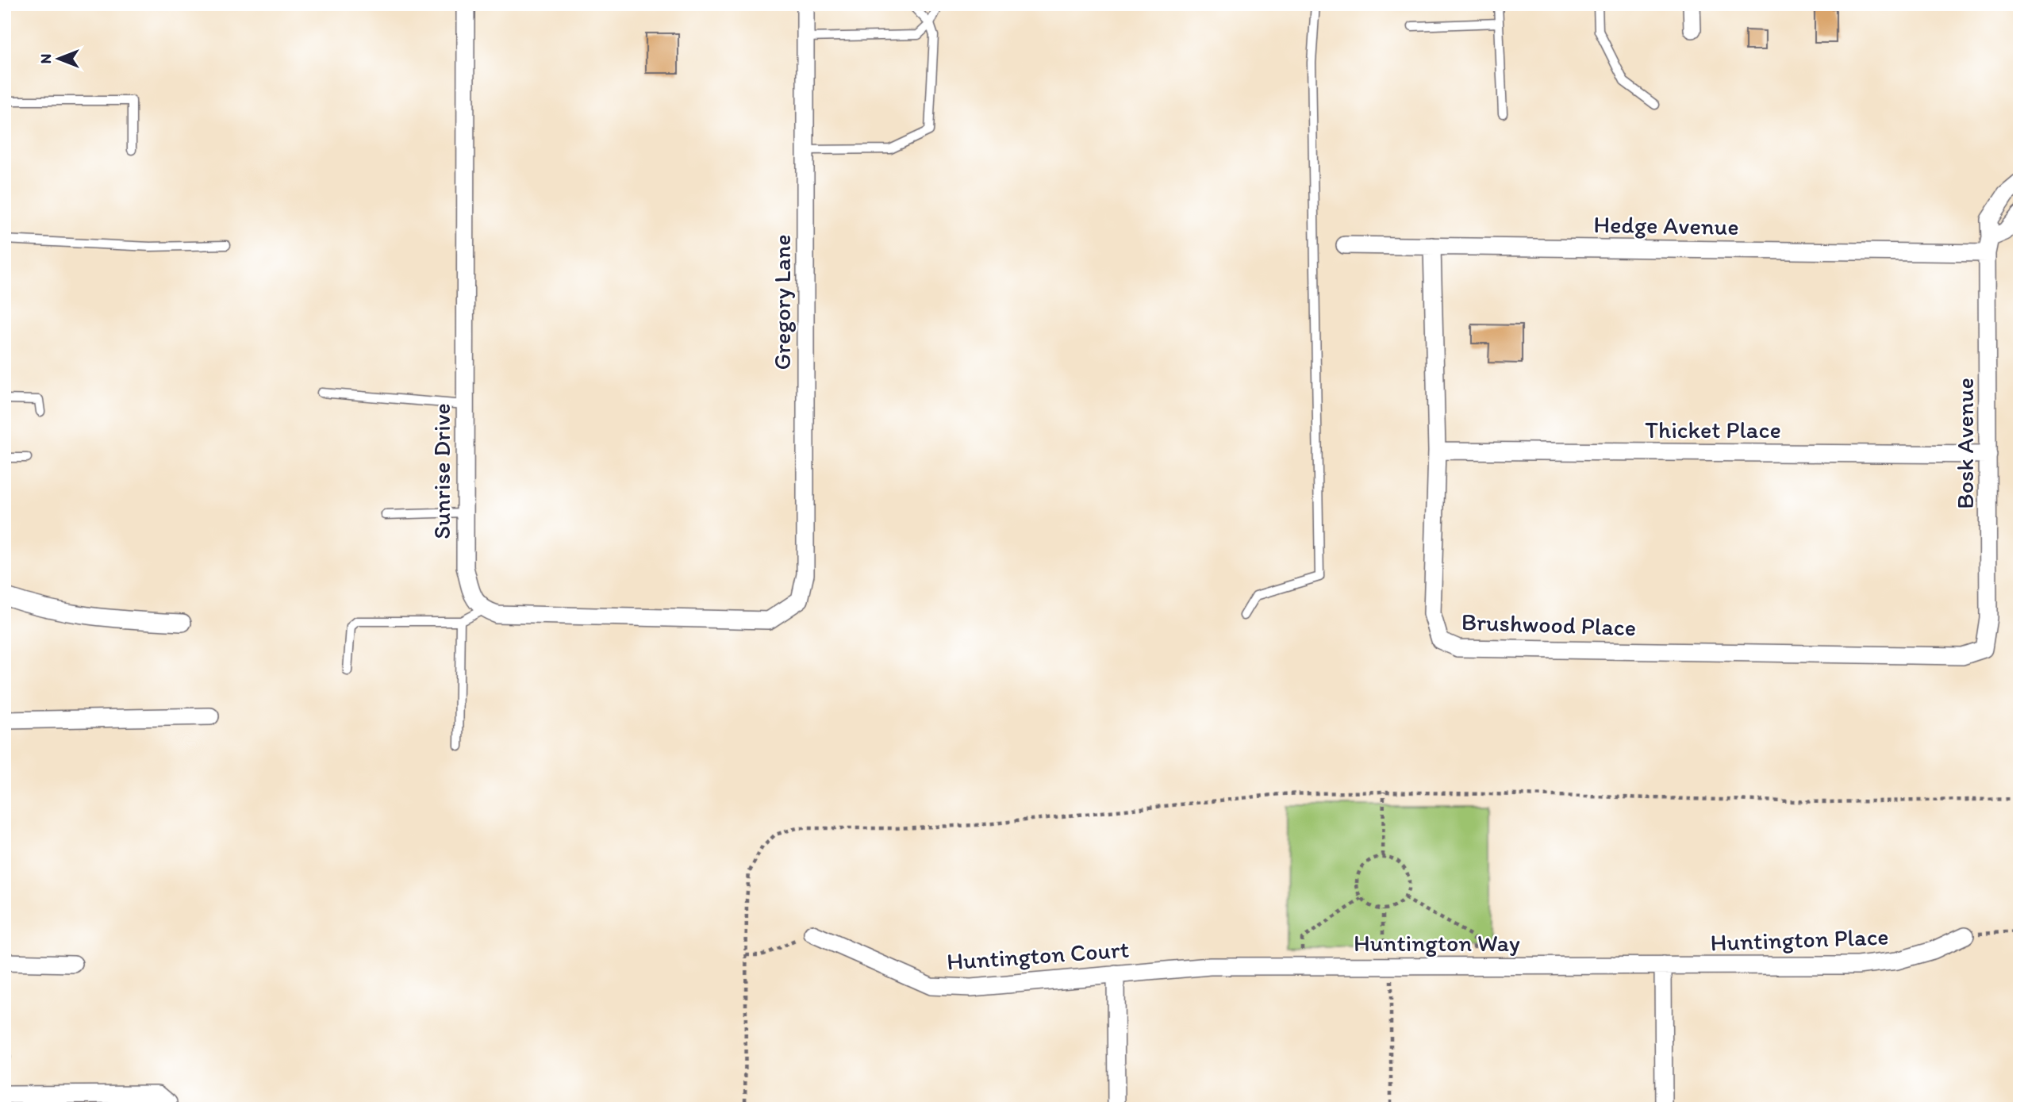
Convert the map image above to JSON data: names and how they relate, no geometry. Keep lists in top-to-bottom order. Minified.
{"streets":{"street":["Hedge Avenue","Gregory Lane","Thicket Place","Bosk Avenue","Sunrise Drive","Brushwood Place","Huntington Place","Huntington Way","Huntington Court"]},"crossings":[["Hedge Avenue","Bosk Avenue"],["Hedge Avenue","Brushwood Place"],["Gregory Lane","Sunrise Drive"],["Thicket Place","Bosk Avenue"],["Thicket Place","Brushwood Place"],["Bosk Avenue","Brushwood Place"],["Huntington Place","Huntington Way"],["Huntington Way","Huntington Court"]],"north":"left"}
